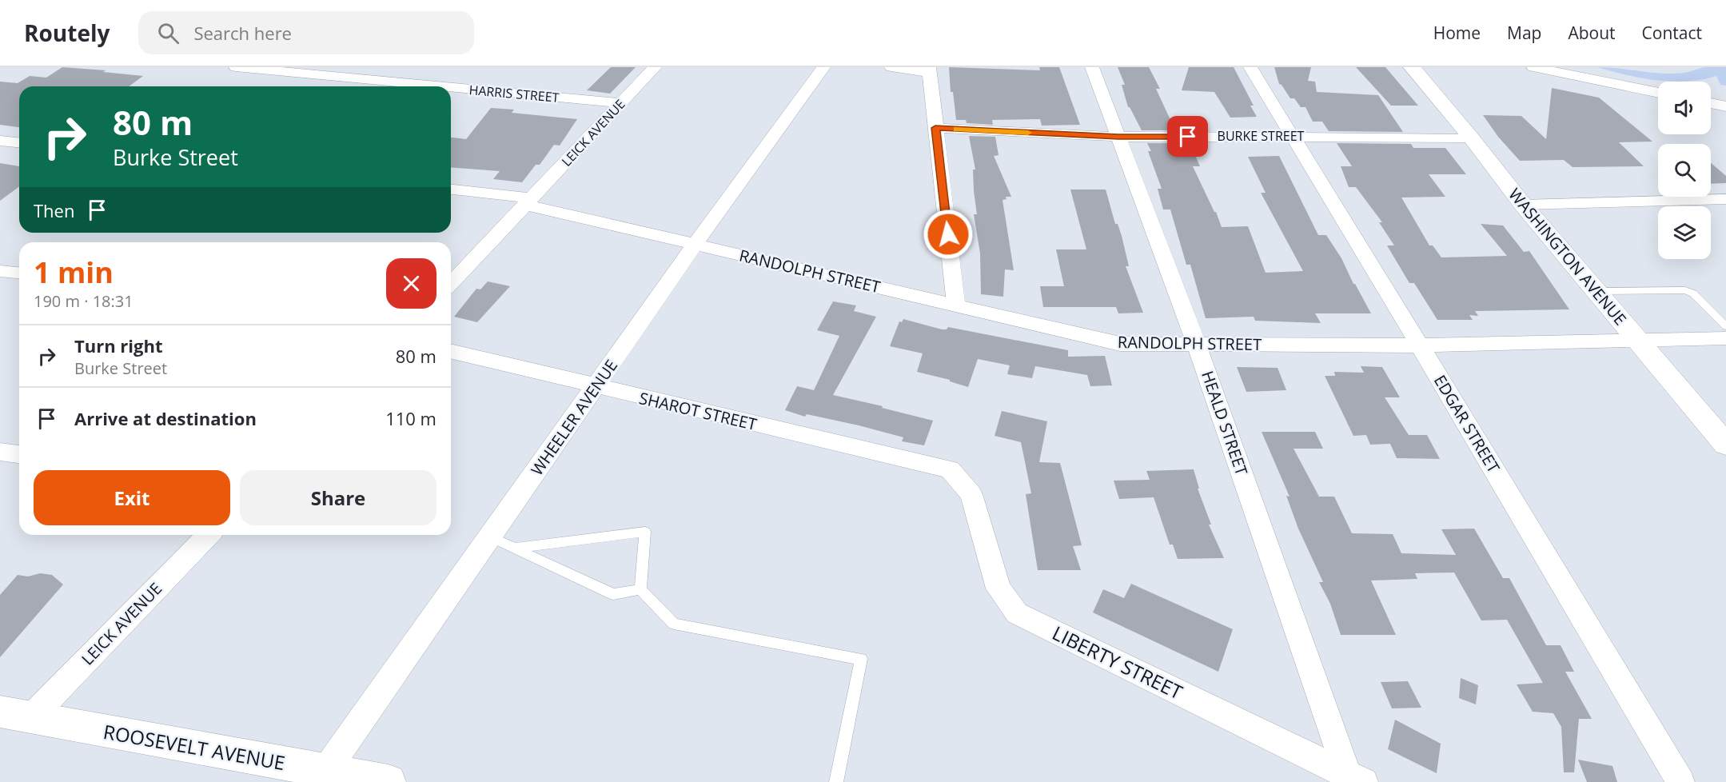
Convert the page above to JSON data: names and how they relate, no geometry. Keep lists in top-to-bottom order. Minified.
{"streets":{"street":["HARRIS STREET","LEICK AVENUE","BURKE STREET","WASHINGTON AVENUE","RANDOLPH STREET","SHAROT STREET","WHEELER AVENUE","HEALD STREET","EDGAR STREET","LIBERTY STREET","ROOSEVELT AVENUE"]},"crossings":[["HARRIS STREET","LEICK AVENUE"],["LEICK AVENUE","RANDOLPH STREET"],["LEICK AVENUE","ROOSEVELT AVENUE"],["BURKE STREET","WASHINGTON AVENUE"],["BURKE STREET","HEALD STREET"],["BURKE STREET","EDGAR STREET"],["WASHINGTON AVENUE","RANDOLPH STREET"],["RANDOLPH STREET","WHEELER AVENUE"],["RANDOLPH STREET","HEALD STREET"],["RANDOLPH STREET","EDGAR STREET"],["SHAROT STREET","WHEELER AVENUE"],["SHAROT STREET","LIBERTY STREET"],["WHEELER AVENUE","ROOSEVELT AVENUE"],["HEALD STREET","LIBERTY STREET"]],"page":{"header":"Routely","search":"Search here","nav":["Home","Map","About","Contact"],"turn":["80 m","Burke Street"],"then":"Then","heading":["1 min","190 m · 18:31"],"list":[{"name":"Turn right","note":"Burke Street","value":"80 m"},{"name":"Arrive at destination","value":"110 m"}],"buttons":["Exit","Share"]}}
